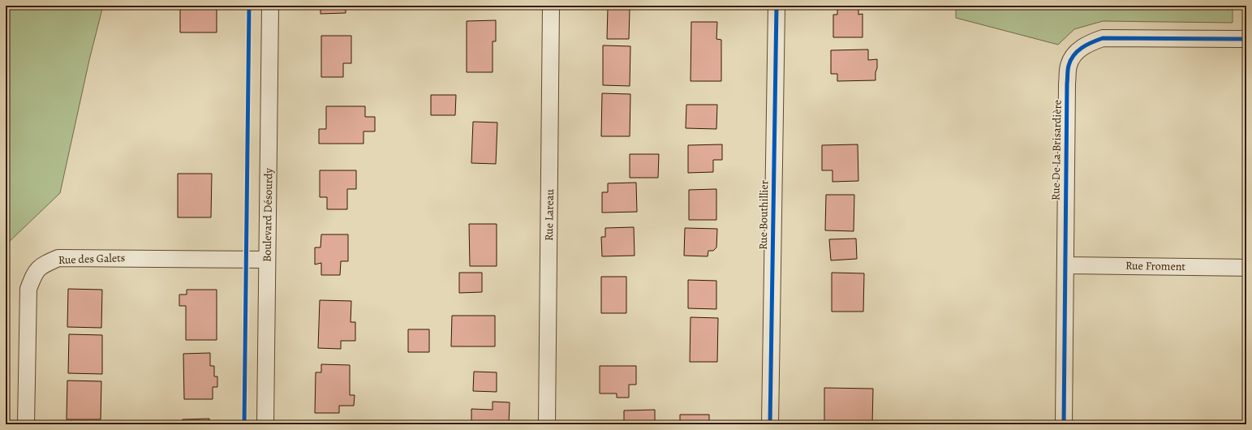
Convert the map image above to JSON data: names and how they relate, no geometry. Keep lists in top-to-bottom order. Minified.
{"streets":{"street":["Rue De La Brisardière","Boulevard Désourdy","Rue Lareau","Rue Bouthillier","Rue des Galets","Rue Froment"]},"crossings":[["Rue De La Brisardière","Rue Froment"],["Boulevard Désourdy","Rue des Galets"]]}
